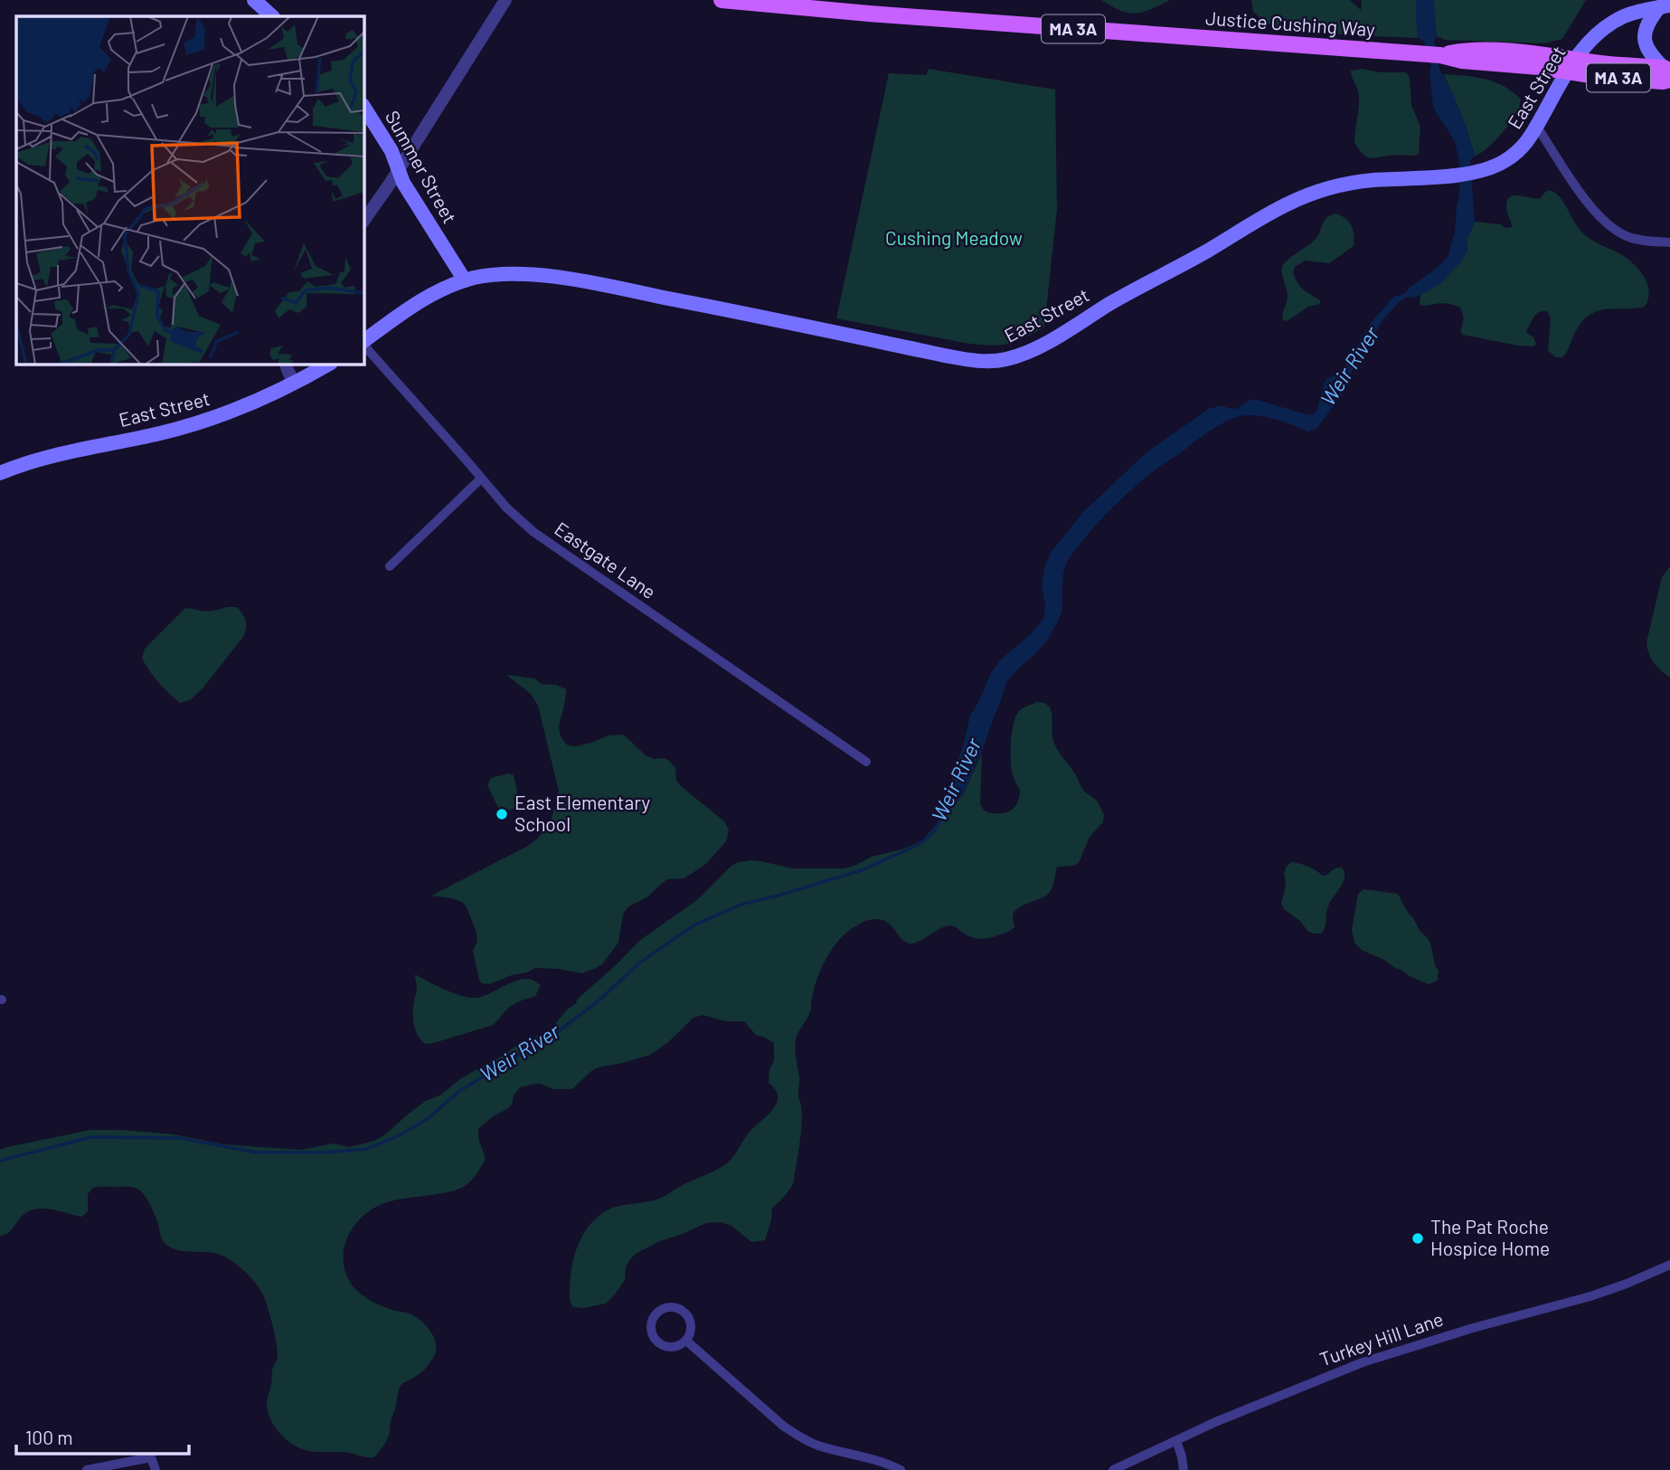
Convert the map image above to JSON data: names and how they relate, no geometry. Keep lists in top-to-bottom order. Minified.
{"streets":{"main road":["Justice Cushing Way","MA 3A","East Street","Summer Street"],"street":["Eastgate Lane","Turkey Hill Lane"]},"crossings":[["Justice Cushing Way","East Street"],["East Street","Summer Street"]],"water":["Weir River"],"parks":["Cushing Meadow"],"places":["East Elementary School","The Pat Roche Hospice Home"],"scale_bar":"100 m"}
